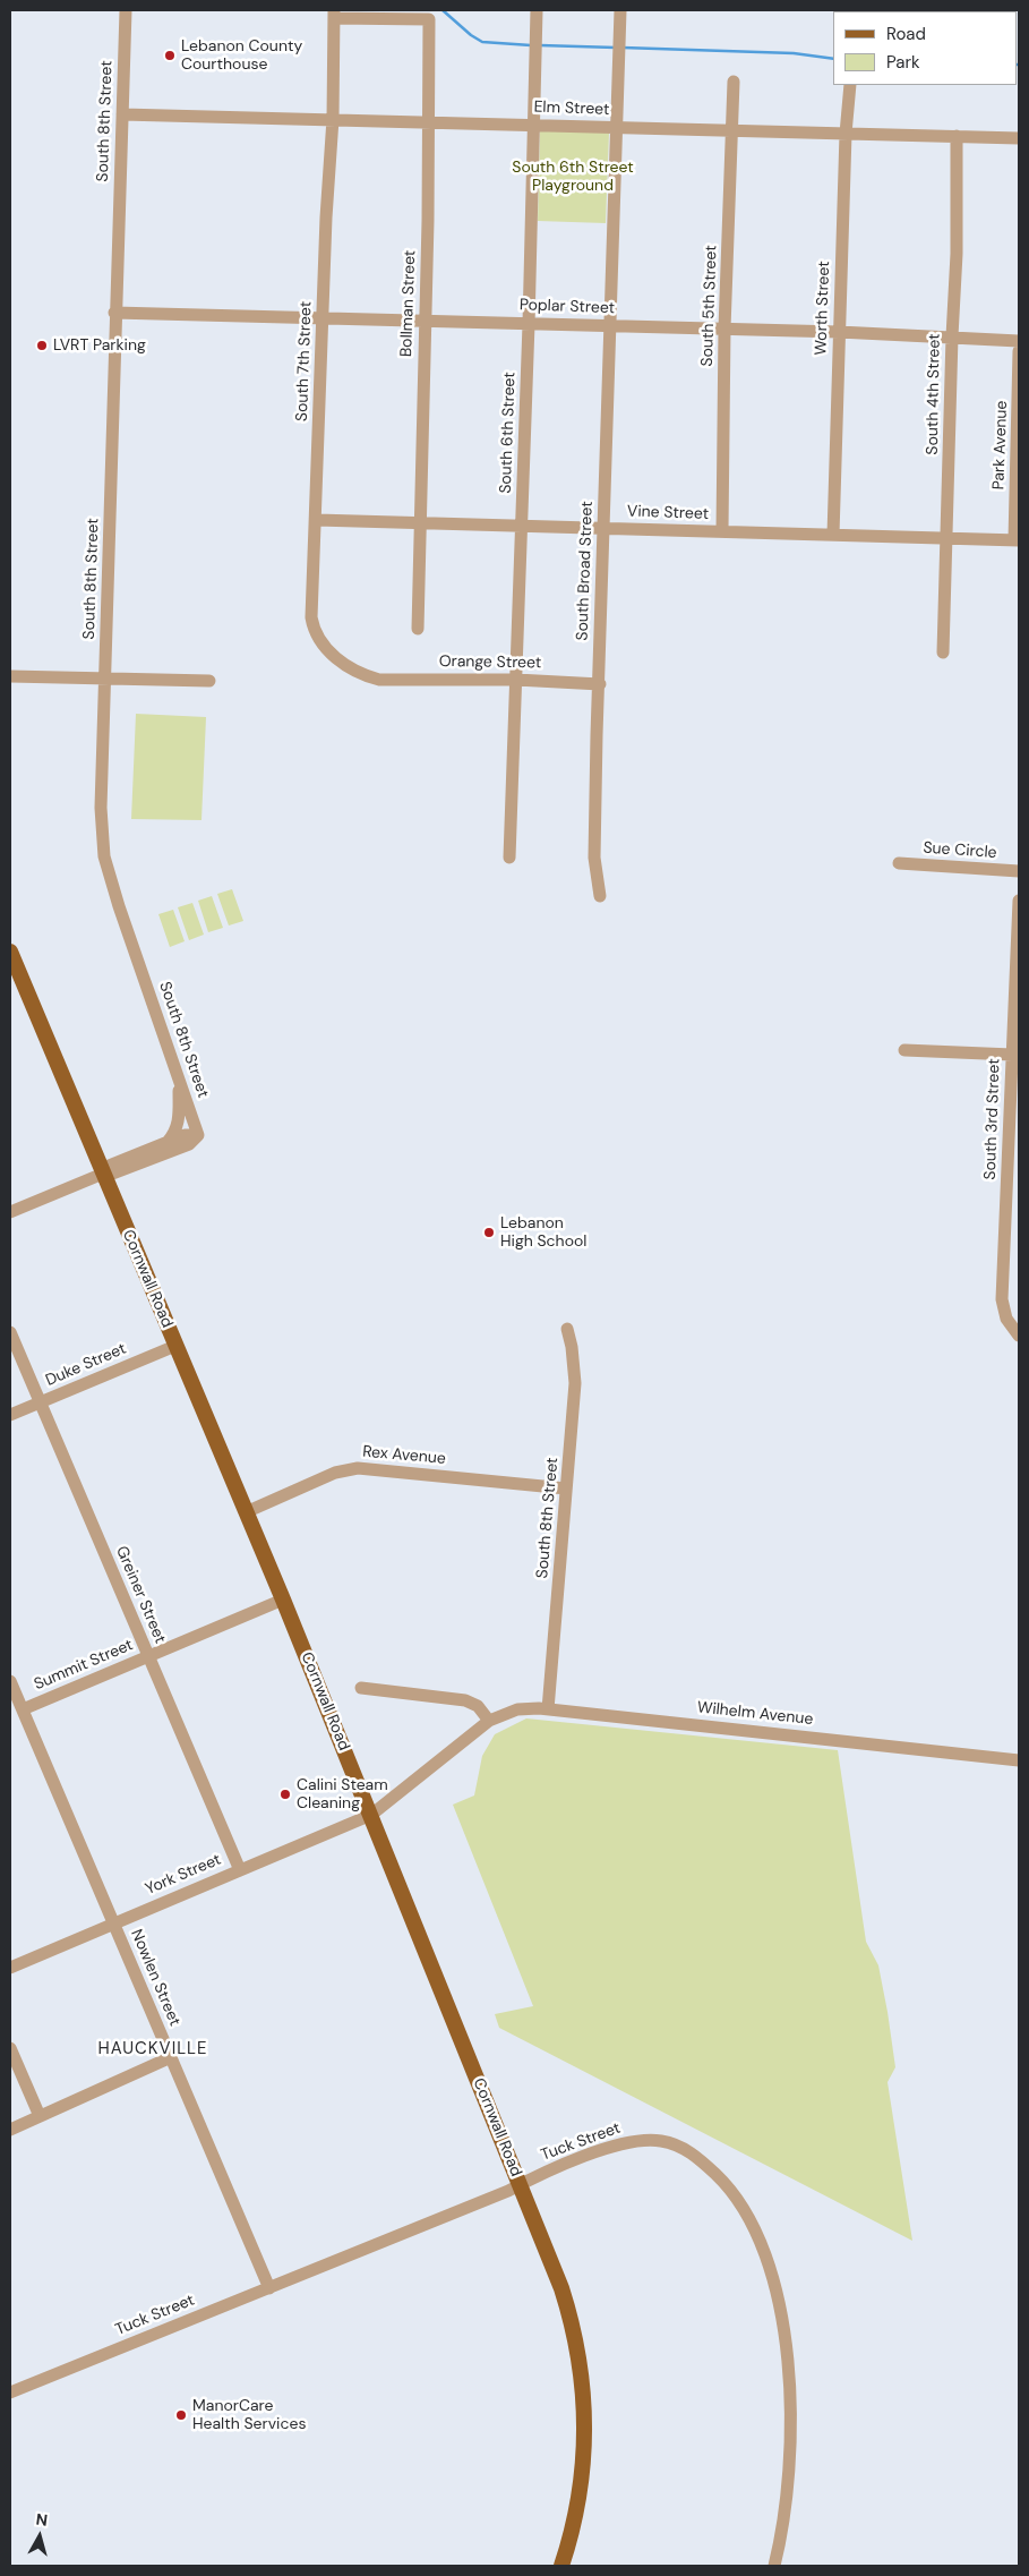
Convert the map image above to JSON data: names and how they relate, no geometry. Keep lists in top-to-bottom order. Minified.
{"streets":{"main road":["Cornwall Road"],"street":["Elm Street","South 8th Street","Bollman Street","South 5th Street","Poplar Street","Worth Street","South 7th Street","South 4th Street","South 6th Street","Park Avenue","Vine Street","South Broad Street","Orange Street","Sue Circle","South 3rd Street","Duke Street","Rex Avenue","Greiner Street","Summit Street","Wilhelm Avenue","York Street","Nowlen Street","Tuck Street"]},"crossings":[["Elm Street","South 8th Street"],["Elm Street","Bollman Street"],["Elm Street","South 5th Street"],["Elm Street","Worth Street"],["Elm Street","South 7th Street"],["Elm Street","South 4th Street"],["Elm Street","South 6th Street"],["Elm Street","South Broad Street"],["South 8th Street","Poplar Street"],["South 8th Street","Rex Avenue"],["South 8th Street","Wilhelm Avenue"],["Bollman Street","Poplar Street"],["Bollman Street","South 7th Street"],["Bollman Street","Vine Street"],["South 5th Street","Poplar Street"],["South 5th Street","Vine Street"],["Poplar Street","Worth Street"],["Poplar Street","South 7th Street"],["Poplar Street","South 4th Street"],["Poplar Street","South 6th Street"],["Poplar Street","South Broad Street"],["Worth Street","Vine Street"],["South 7th Street","Vine Street"],["South 7th Street","Orange Street"],["South 4th Street","Vine Street"],["South 6th Street","Vine Street"],["South 6th Street","Orange Street"],["Park Avenue","Vine Street"],["Vine Street","South Broad Street"],["South Broad Street","Orange Street"],["Cornwall Road","Duke Street"],["Cornwall Road","Rex Avenue"],["Cornwall Road","Summit Street"],["Cornwall Road","Wilhelm Avenue"],["Cornwall Road","York Street"],["Cornwall Road","Tuck Street"],["Duke Street","Greiner Street"],["Greiner Street","Summit Street"],["Greiner Street","York Street"],["Summit Street","Nowlen Street"],["Wilhelm Avenue","York Street"],["York Street","Nowlen Street"],["Nowlen Street","Tuck Street"]],"districts":["HAUCKVILLE"],"parks":["South 6th Street Playground"],"places":["Lebanon County Courthouse","LVRT Parking","Lebanon High School","Calini Steam Cleaning","ManorCare Health Services"],"legend":["Road","Park"],"north":"top"}
